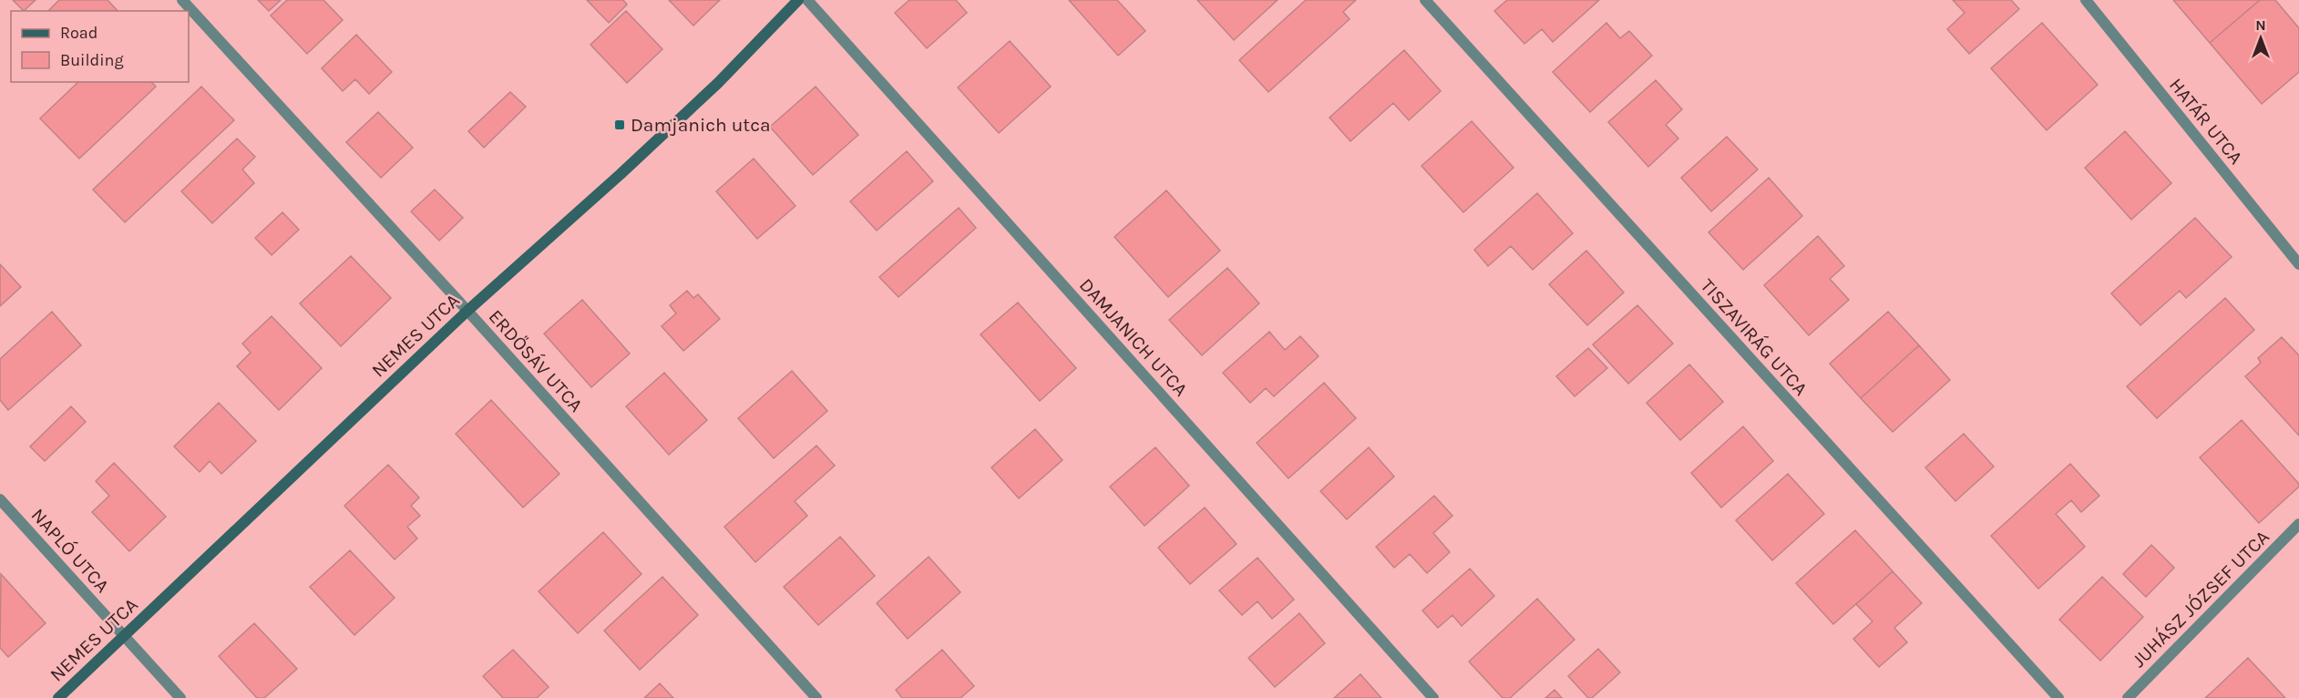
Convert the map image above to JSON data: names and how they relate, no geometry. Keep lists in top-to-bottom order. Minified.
{"streets":{"street":["HATÁR UTCA","NEMES UTCA","DAMJANICH UTCA","TISZAVIRÁG UTCA","ERDŐSÁV UTCA","NAPLÓ UTCA","JUHÁSZ JÓZSEF UTCA"]},"crossings":[["NEMES UTCA","ERDŐSÁV UTCA"],["NEMES UTCA","NAPLÓ UTCA"]],"places":{"transit":["Damjanich utca"]},"legend":["Road","Building"],"north":"top"}
